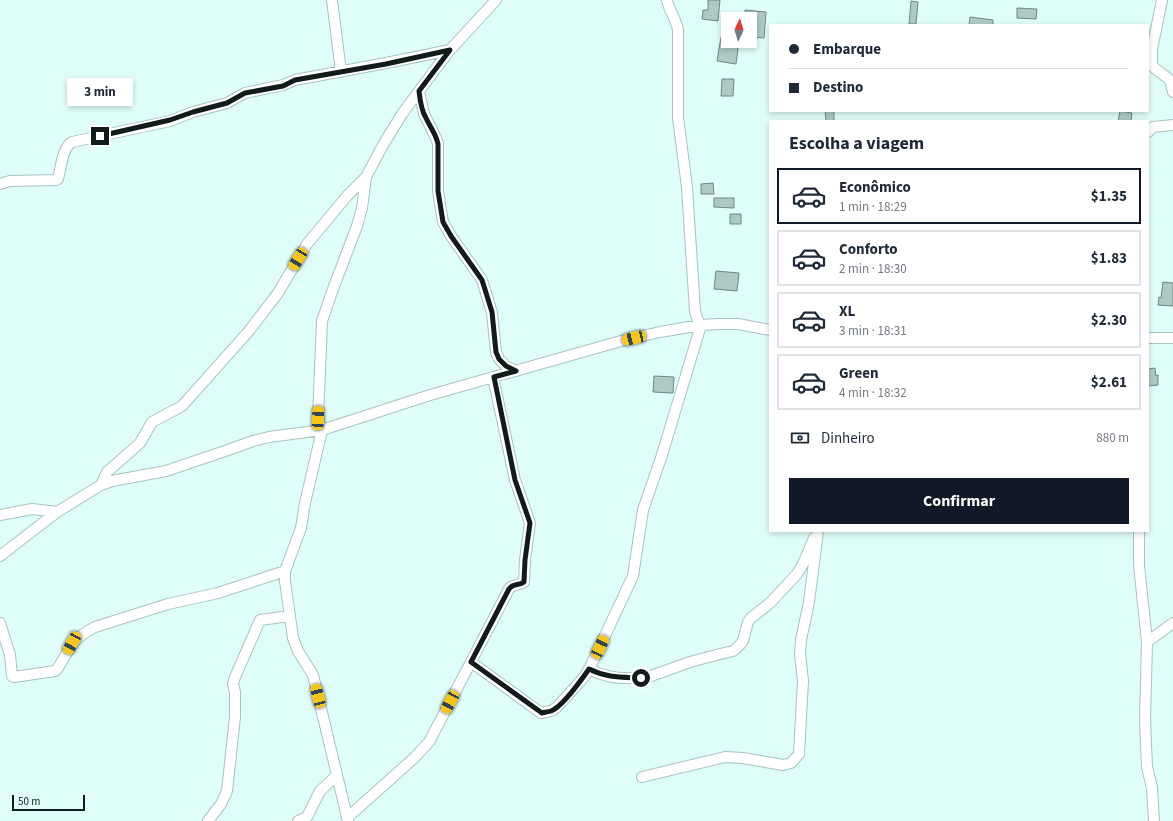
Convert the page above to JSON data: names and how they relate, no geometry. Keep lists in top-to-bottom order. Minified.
{"scale_bar":"50 m","north":"top","page":{"banner":["Embarque","Destino"],"bubble":"3 min","heading":"Escolha a viagem","list":[{"name":"Econômico","note":"1 min · 18:29","value":"$1.35"},{"name":"Conforto","note":"2 min · 18:30","value":"$1.83"},{"name":"XL","note":"3 min · 18:31","value":"$2.30"},{"name":"Green","note":"4 min · 18:32","value":"$2.61"}],"pay":["Dinheiro","880 m"],"buttons":"Confirmar","scale":"50 m"}}
